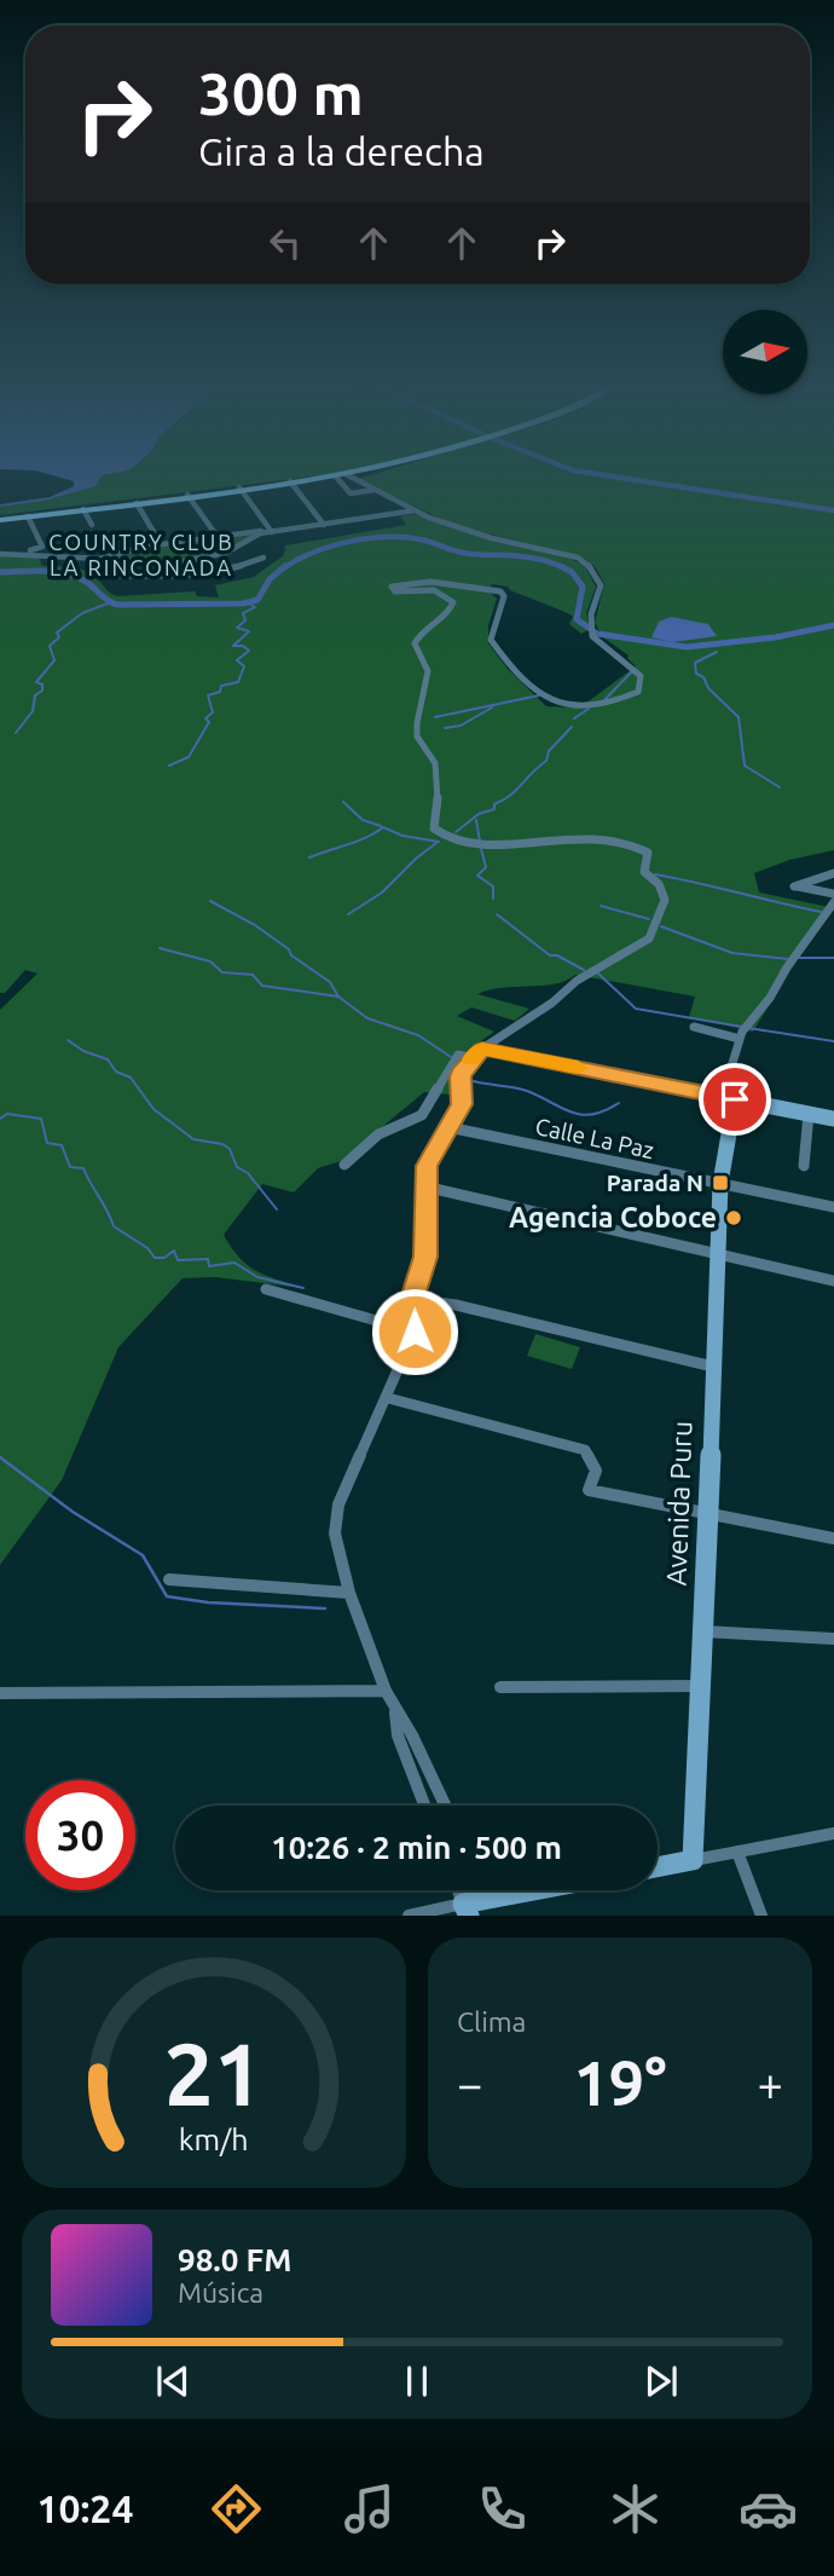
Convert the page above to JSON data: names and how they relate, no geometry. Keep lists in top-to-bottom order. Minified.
{"streets":{"street":["Calle La Paz","Avenida Puru"]},"crossings":[["Calle La Paz","Avenida Puru"]],"districts":["COUNTRY CLUB LA RINCONADA"],"places":{"transit":["Parada N"],"other":["Agencia Coboce"]},"north":"right","page":{"turn":["300 m","Gira a la derecha"],"limit":"30","trip":"10:26 · 2 min · 500 m","tile":"Clima","heat":["−","19°","+"],"song":["98.0 FM","Música"],"tabs":"10:24","gauge":["21","km/h"]}}
